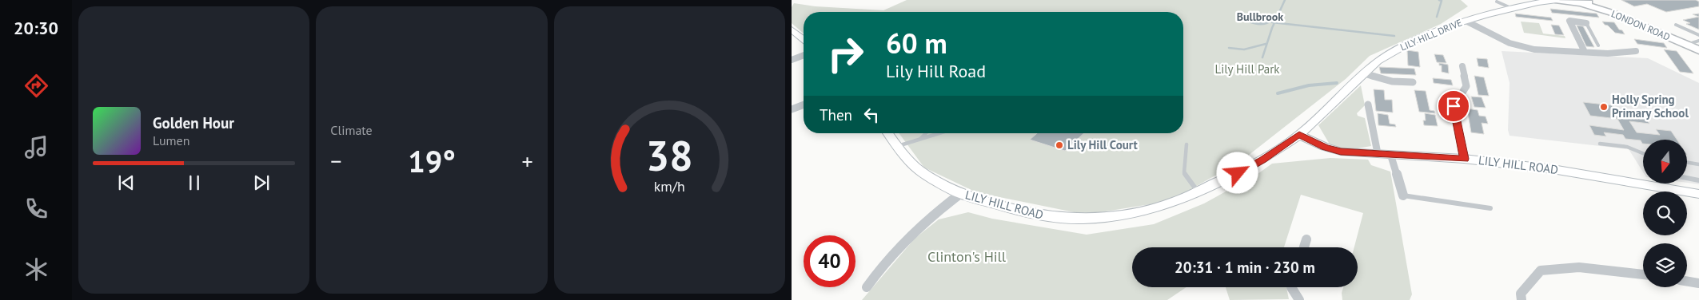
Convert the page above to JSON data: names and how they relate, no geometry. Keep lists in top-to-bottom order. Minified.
{"streets":{"main road":["LONDON ROAD"],"street":["LILY HILL DRIVE","LILY HILL ROAD"]},"crossings":[["LONDON ROAD","LILY HILL DRIVE"],["LILY HILL DRIVE","LILY HILL ROAD"]],"districts":["Bullbrook"],"parks":["Lily Hill Park","Clinton's Hill"],"places":["Holly Spring Primary School","Lily Hill Court"],"north":"bottom","page":{"tabs":"20:30","tile":"Climate","turn":["60 m","Lily Hill Road"],"then":"Then","song":["Golden Hour","Lumen"],"heat":["−","19°","+"],"limit":"40","trip":"20:31 · 1 min · 230 m","gauge":["38","km/h"]}}
